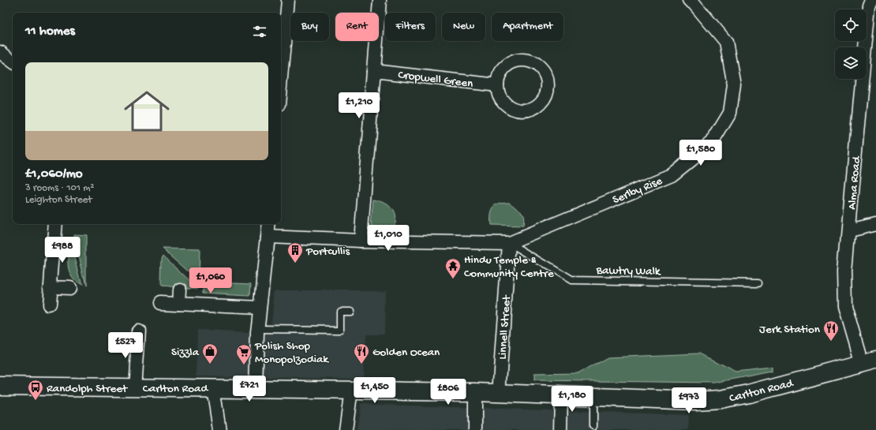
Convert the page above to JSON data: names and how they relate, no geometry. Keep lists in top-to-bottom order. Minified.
{"streets":{"main road":["Carlton Road"],"street":["Cropwell Green","Alma Road","Serlby Rise","Linnell Street"],"lane":["Bawtry Walk"]},"crossings":[["Alma Road","Carlton Road"],["Serlby Rise","Bawtry Walk"],["Serlby Rise","Linnell Street"],["Bawtry Walk","Linnell Street"],["Linnell Street","Carlton Road"]],"places":{"building":["Portcullis"],"temple":["Hindu Temple & Community Centre"],"restaurant":["Jerk Station","Golden Ocean"],"shop":["Sizzla"],"supermarket":["Polish Shop Monopolzodiak"],"bus stop":["Randolph Street"]},"page":{"chip":["Buy","Rent","Filters","New","Apartment"],"heading":"11 homes","list":[{"name":"£1,060/mo","note":"3 rooms · 101 m² · Leighton Street"}],"price":["£1,210","£1,580","£1,010","£988","£1,060","£527","£721","£1,450","£806","£1,180","£973"]}}
